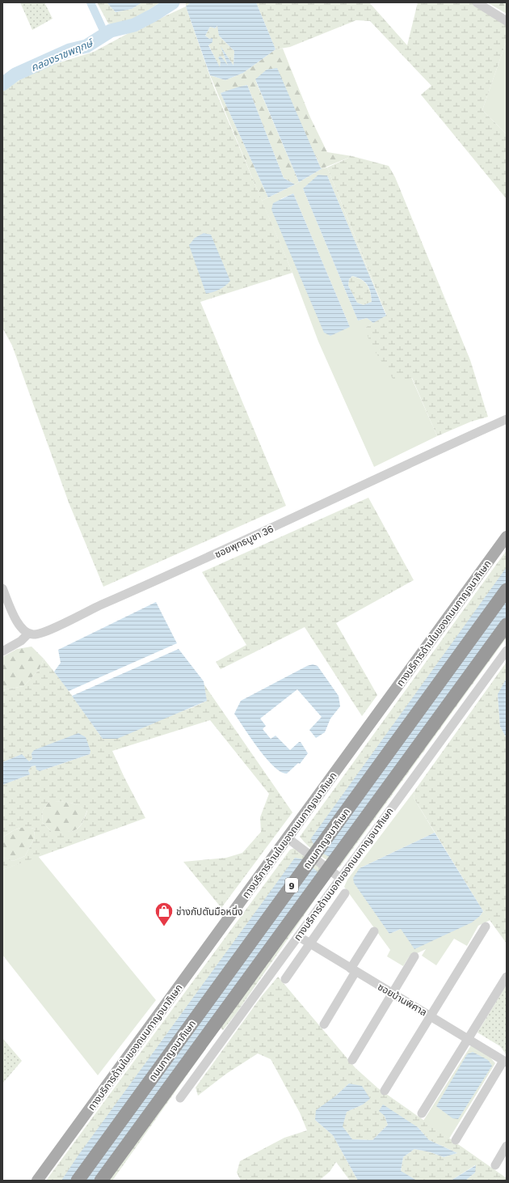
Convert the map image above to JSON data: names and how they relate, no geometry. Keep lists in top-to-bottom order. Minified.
{"streets":{"highway":["ถนนกาญจนาภิเษก","9"],"main road":["ทางบริการด้านในของถนนกาญจนาภิเษก"],"street":["ซอยพุทธบูชา 36","ทางบริการด้านนอกของถนนกาญจนาภิเษก","ซอยบ้านพิศาล"]},"crossings":[["ทางบริการด้านนอกของถนนกาญจนาภิเษก","ซอยบ้านพิศาล"]],"water":["คลองราชพฤกษ์"],"places":{"shop":["ช่างกัปตันมือหนึ่ง"]}}
